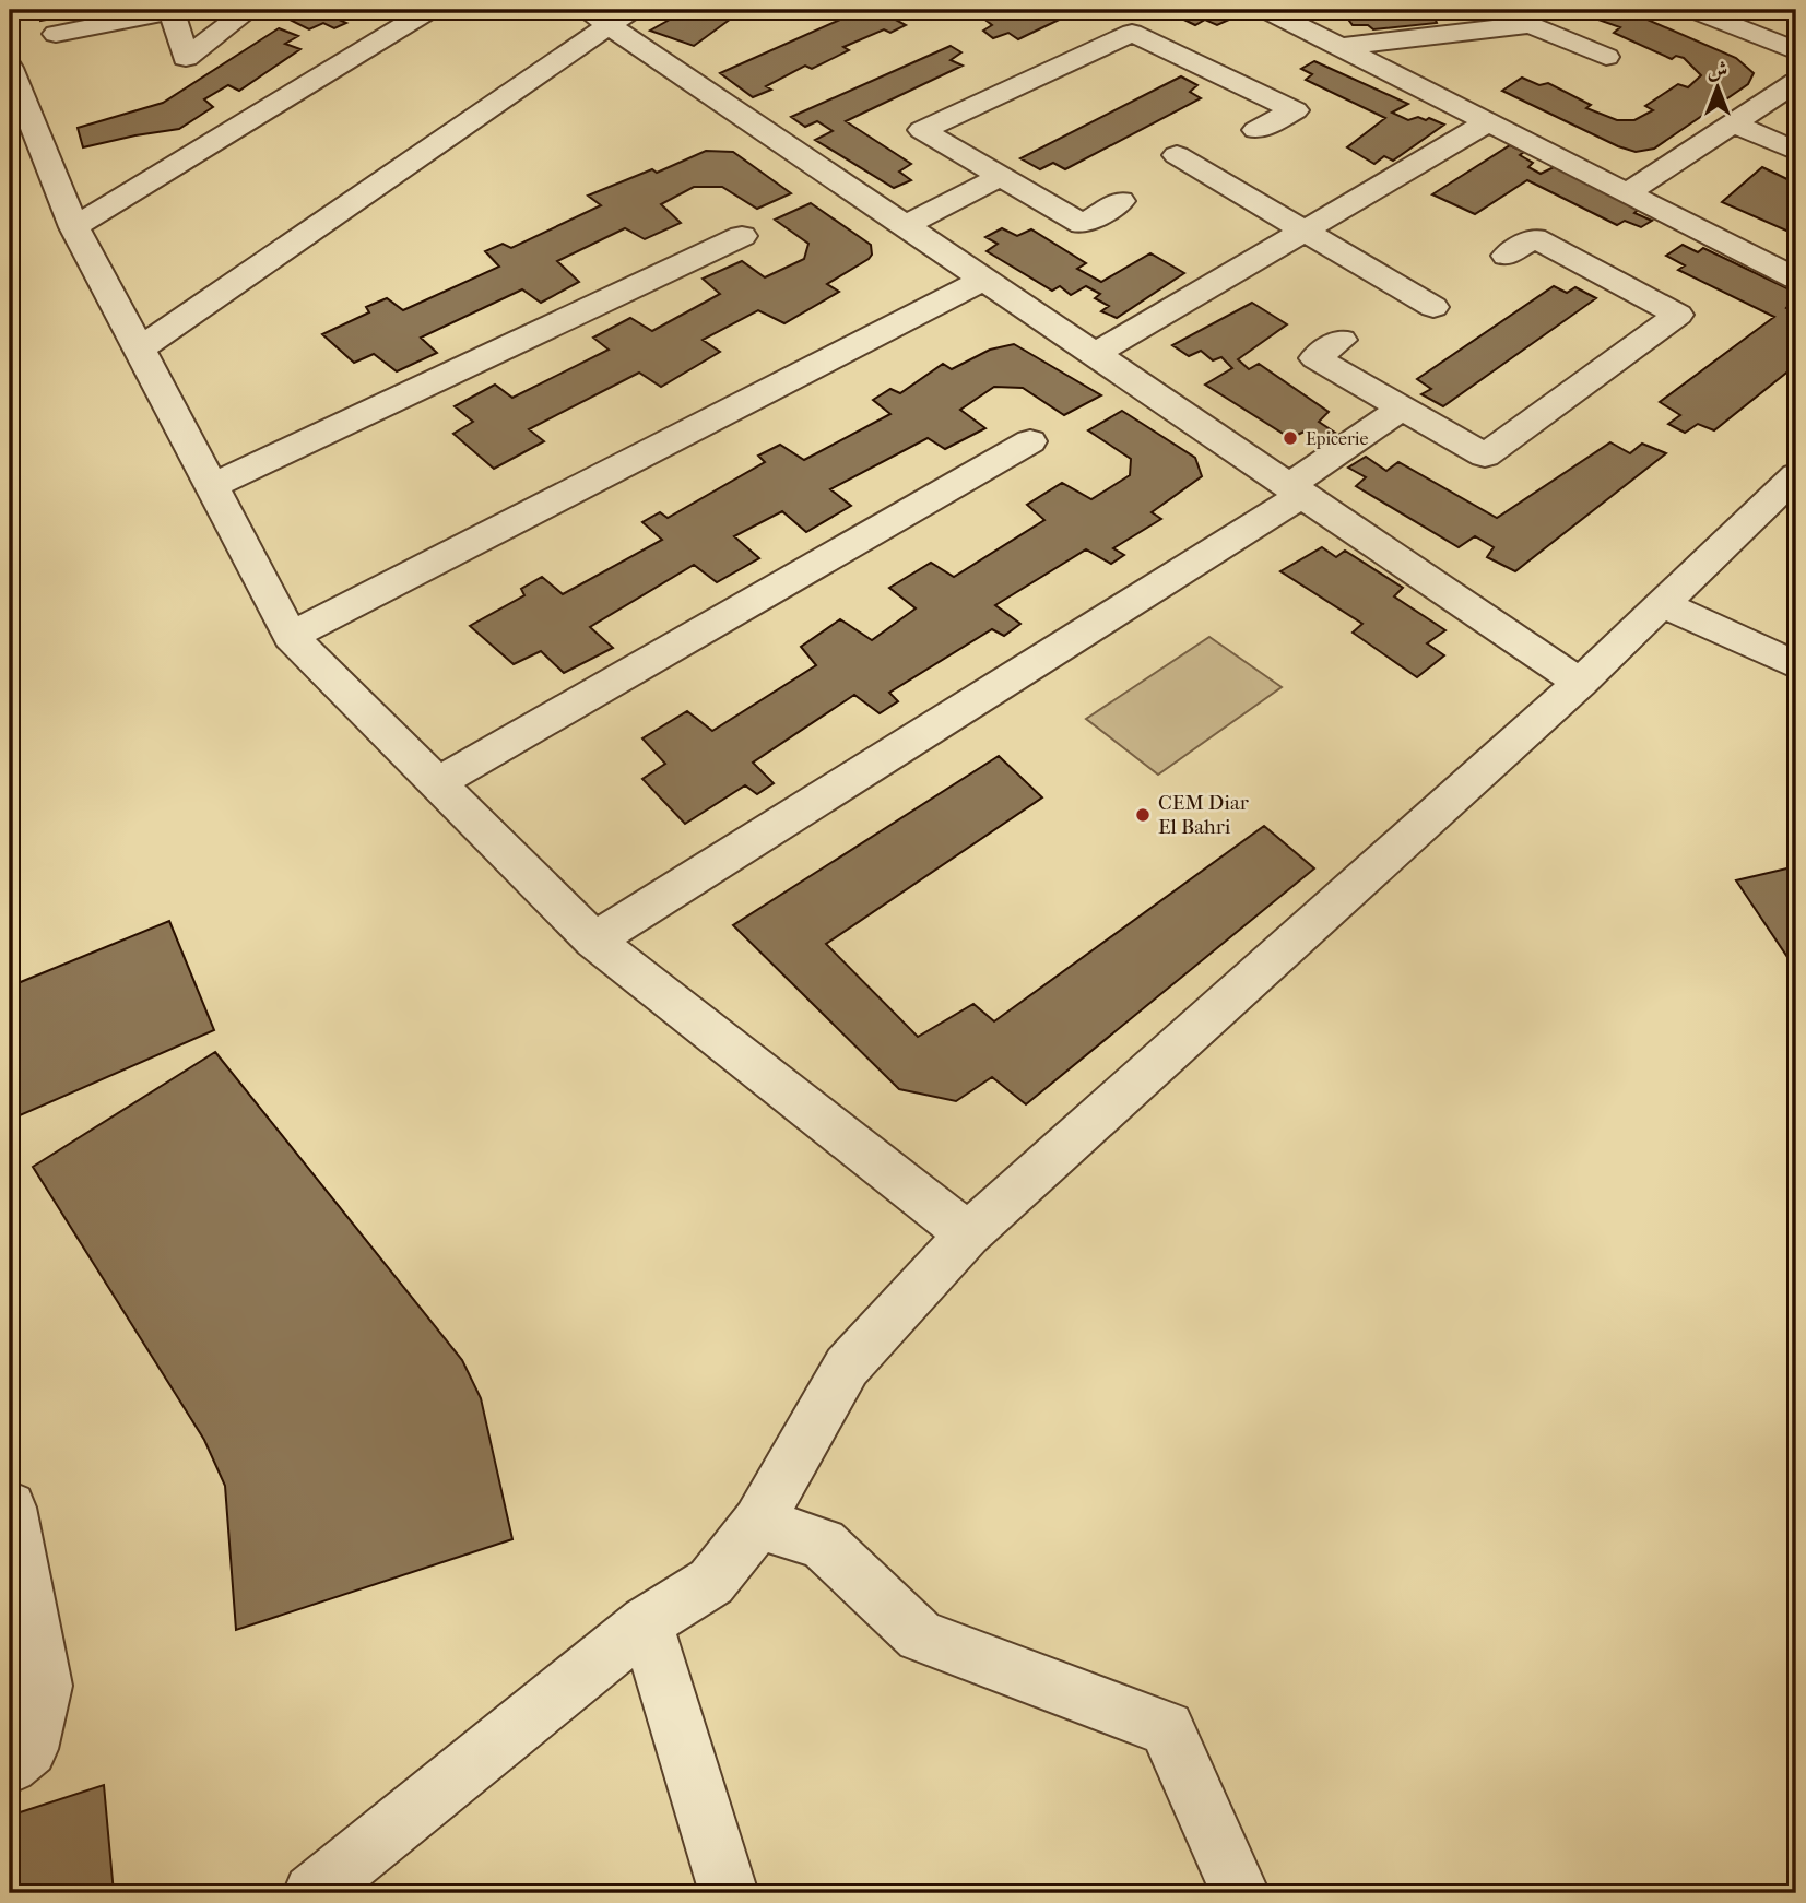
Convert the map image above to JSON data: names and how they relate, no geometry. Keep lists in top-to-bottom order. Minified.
{"places":["Epicerie","CEM Diar El Bahri"],"north":"top"}
